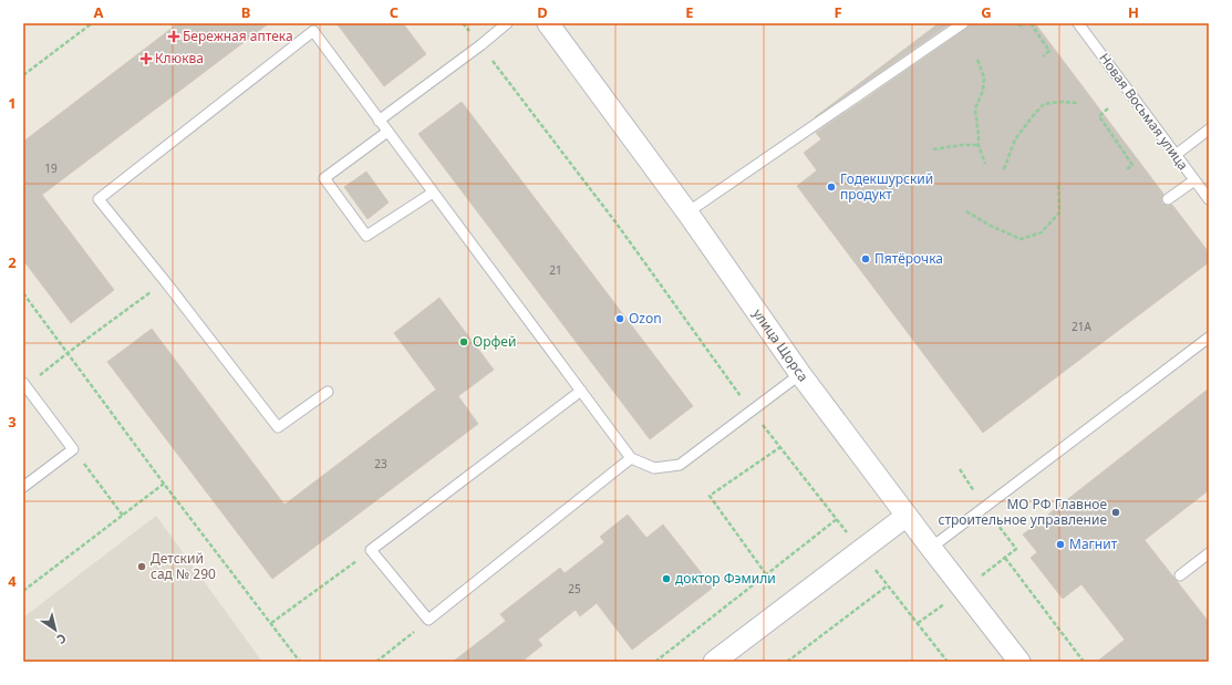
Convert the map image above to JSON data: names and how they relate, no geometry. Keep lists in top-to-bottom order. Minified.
{"streets":{"street":["улица Щорса"],"lane":["Новая Восьмая улица"]},"places":{"health":["Бережная аптека","Клюква"],"other":["Годекшурский продукт","Пятёрочка","Ozon","Орфей","МО РФ Главное строительное управление","Магнит","Детский сад № 290","доктор Фэмили"]},"house_numbers":["19","21","21А","23","25"],"north":"bottom right","grid":{"columns":["A","B","C","D","E","F","G","H"],"rows":["1","2","3","4"]}}
